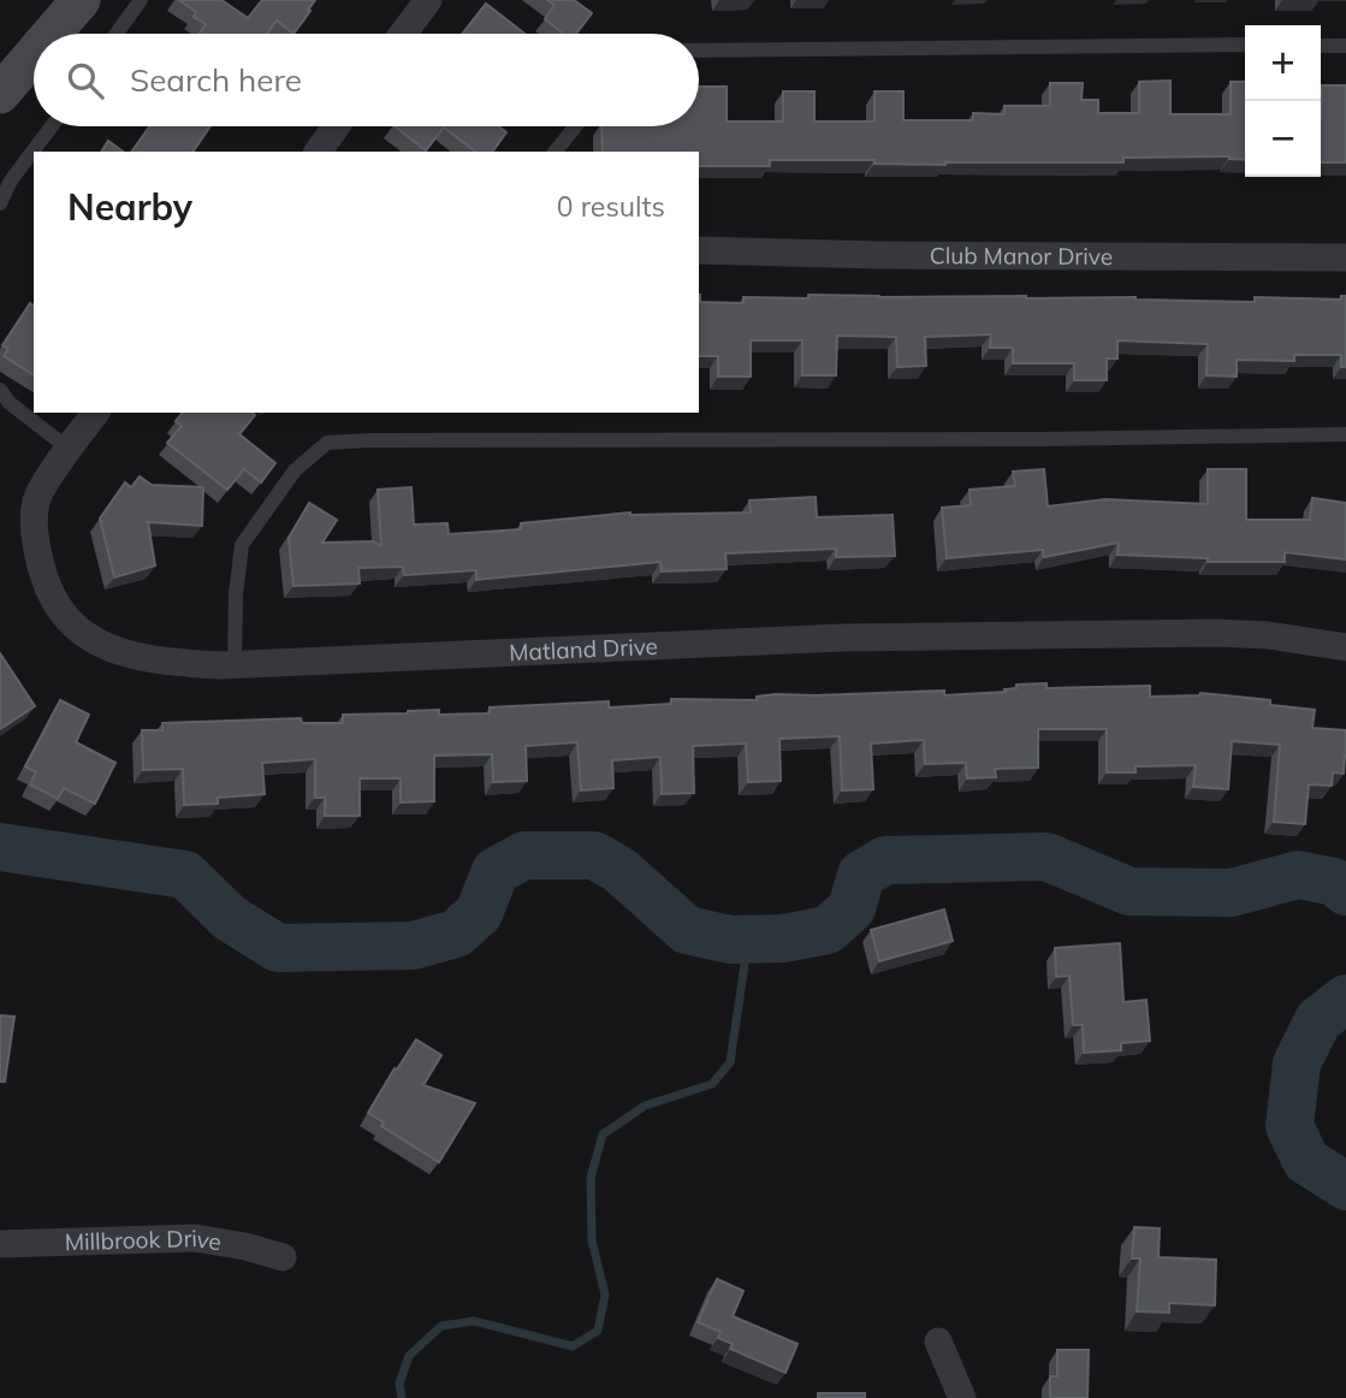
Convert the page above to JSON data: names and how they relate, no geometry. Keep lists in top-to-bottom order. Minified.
{"streets":{"street":["Club Manor Drive","Matland Drive","Millbrook Drive"]},"page":{"map_buttons":["+","−"],"search":"Search here","heading":["Nearby","0 results"]}}
